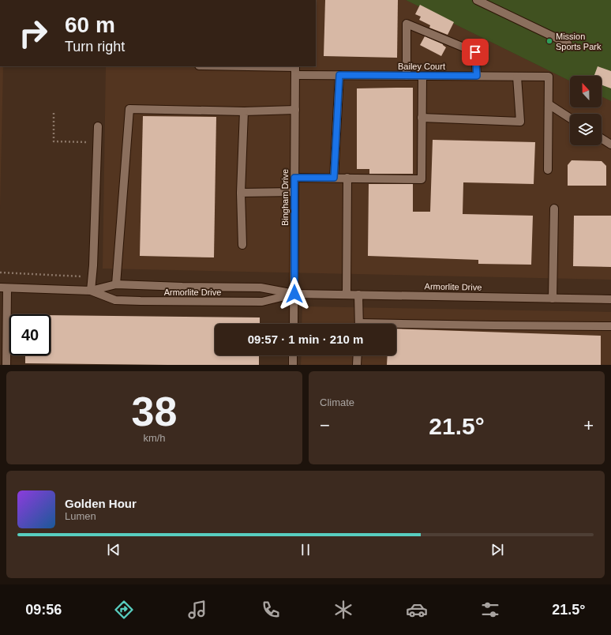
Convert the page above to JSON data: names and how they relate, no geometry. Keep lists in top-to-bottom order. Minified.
{"streets":{"street":["Bailey Court","Bingham Drive","Armorlite Drive"]},"crossings":[["Bailey Court","Bingham Drive"],["Bingham Drive","Armorlite Drive"]],"places":["Mission Sports Park"],"north":"top","page":{"turn":["60 m","Turn right"],"limit":"40","trip":"09:57 · 1 min · 210 m","tile":[["38","km/h"],"Climate"],"heat":["−","21.5°","+"],"song":["Golden Hour","Lumen"],"tabs":["09:56","21.5°"]}}
